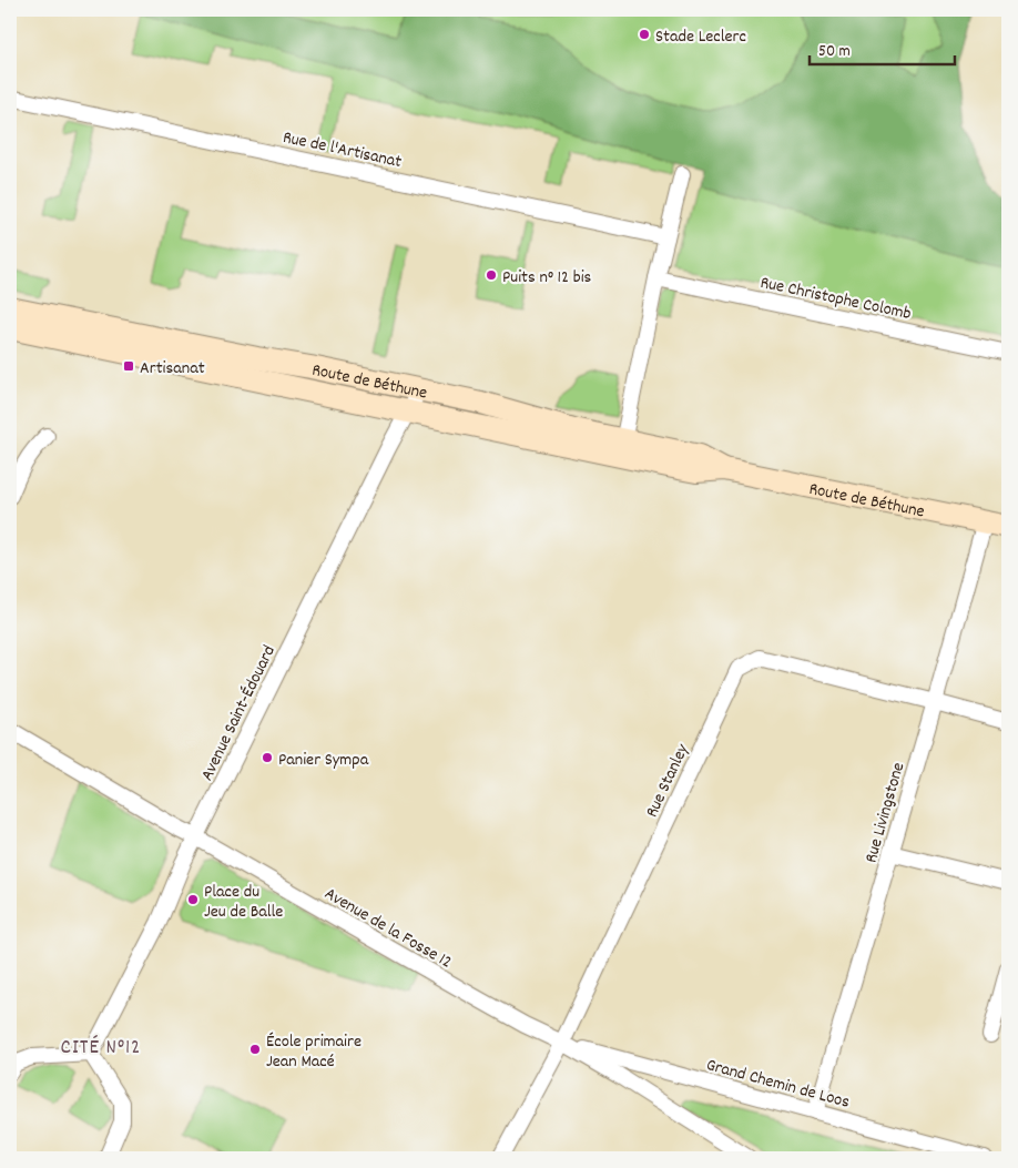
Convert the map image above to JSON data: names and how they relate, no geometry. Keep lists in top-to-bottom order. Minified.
{"streets":{"main road":["Route de Béthune"],"street":["Rue de l'Artisanat","Rue Christophe Colomb","Avenue Saint-Édouard","Rue Stanley","Rue Livingstone","Avenue de la Fosse 12","Grand Chemin de Loos"]},"crossings":[["Route de Béthune","Avenue Saint-Édouard"],["Route de Béthune","Rue Livingstone"],["Avenue Saint-Édouard","Avenue de la Fosse 12"],["Rue Stanley","Rue Livingstone"],["Rue Stanley","Avenue de la Fosse 12"],["Rue Stanley","Grand Chemin de Loos"],["Rue Livingstone","Grand Chemin de Loos"],["Avenue de la Fosse 12","Grand Chemin de Loos"]],"districts":["CITÉ N°12"],"places":{"other":["Stade Leclerc","Puits n° 12 bis","Panier Sympa","Place du Jeu de Balle","École primaire Jean Macé"],"transit":["Artisanat"]},"scale_bar":"50 m"}
